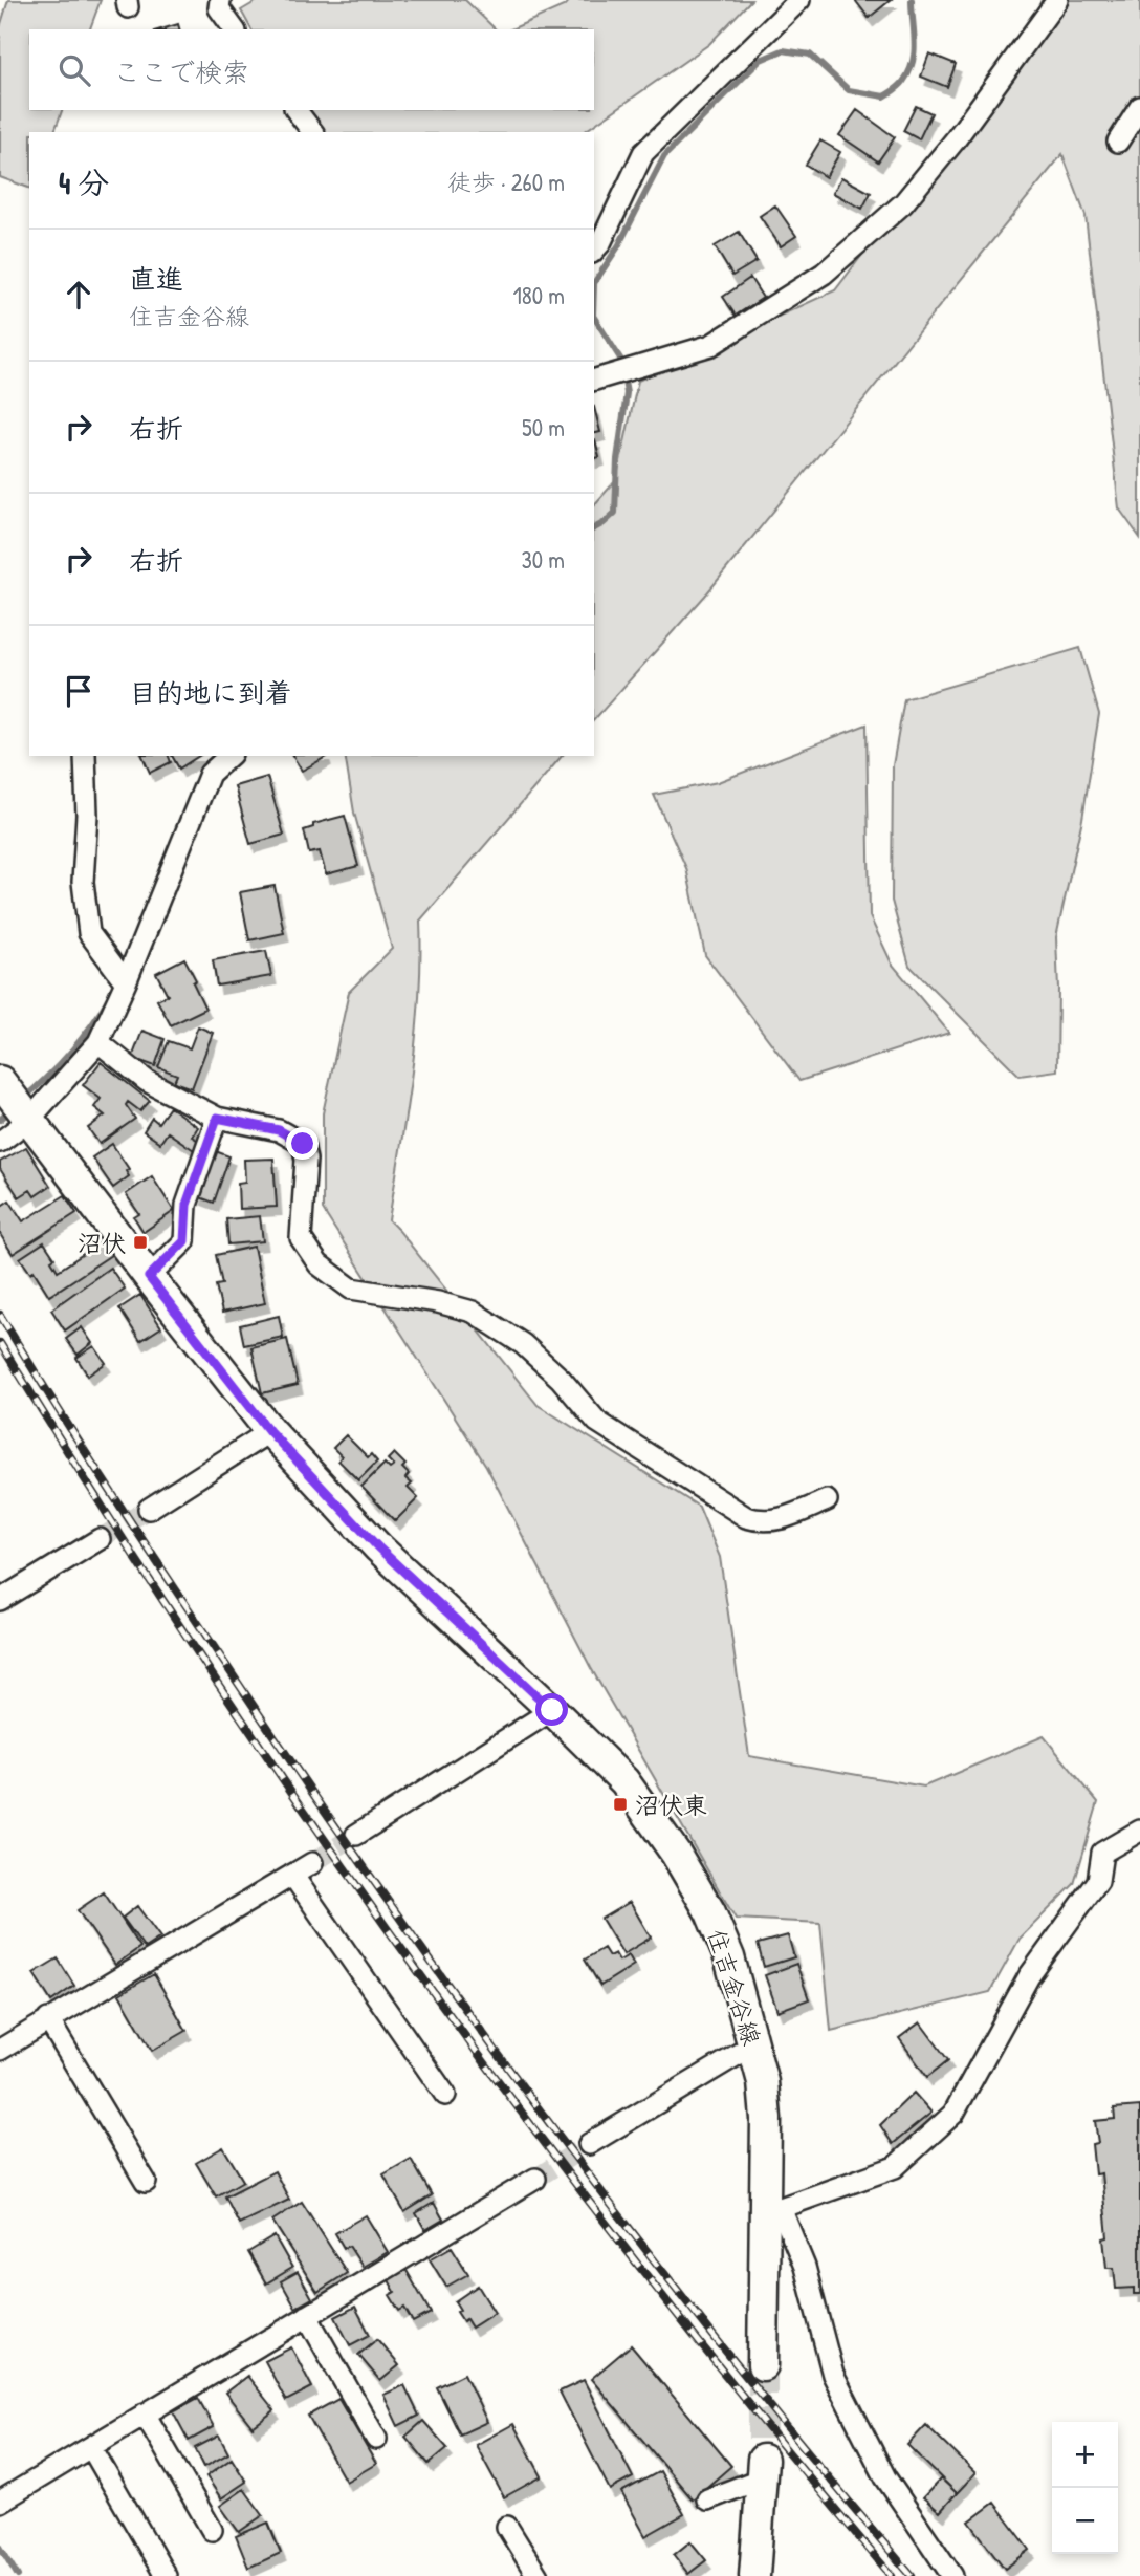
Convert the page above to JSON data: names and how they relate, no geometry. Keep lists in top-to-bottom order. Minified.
{"streets":{"main road":["住吉金谷線"]},"places":{"transit":["沼伏","沼伏東"]},"page":{"search":"ここで検索","heading":["4 分","徒歩 · 260 m"],"list":[["直進","住吉金谷線","180 m"],["右折","50 m"],["右折","30 m"],"目的地に到着"],"map_buttons":["+","−"]}}
